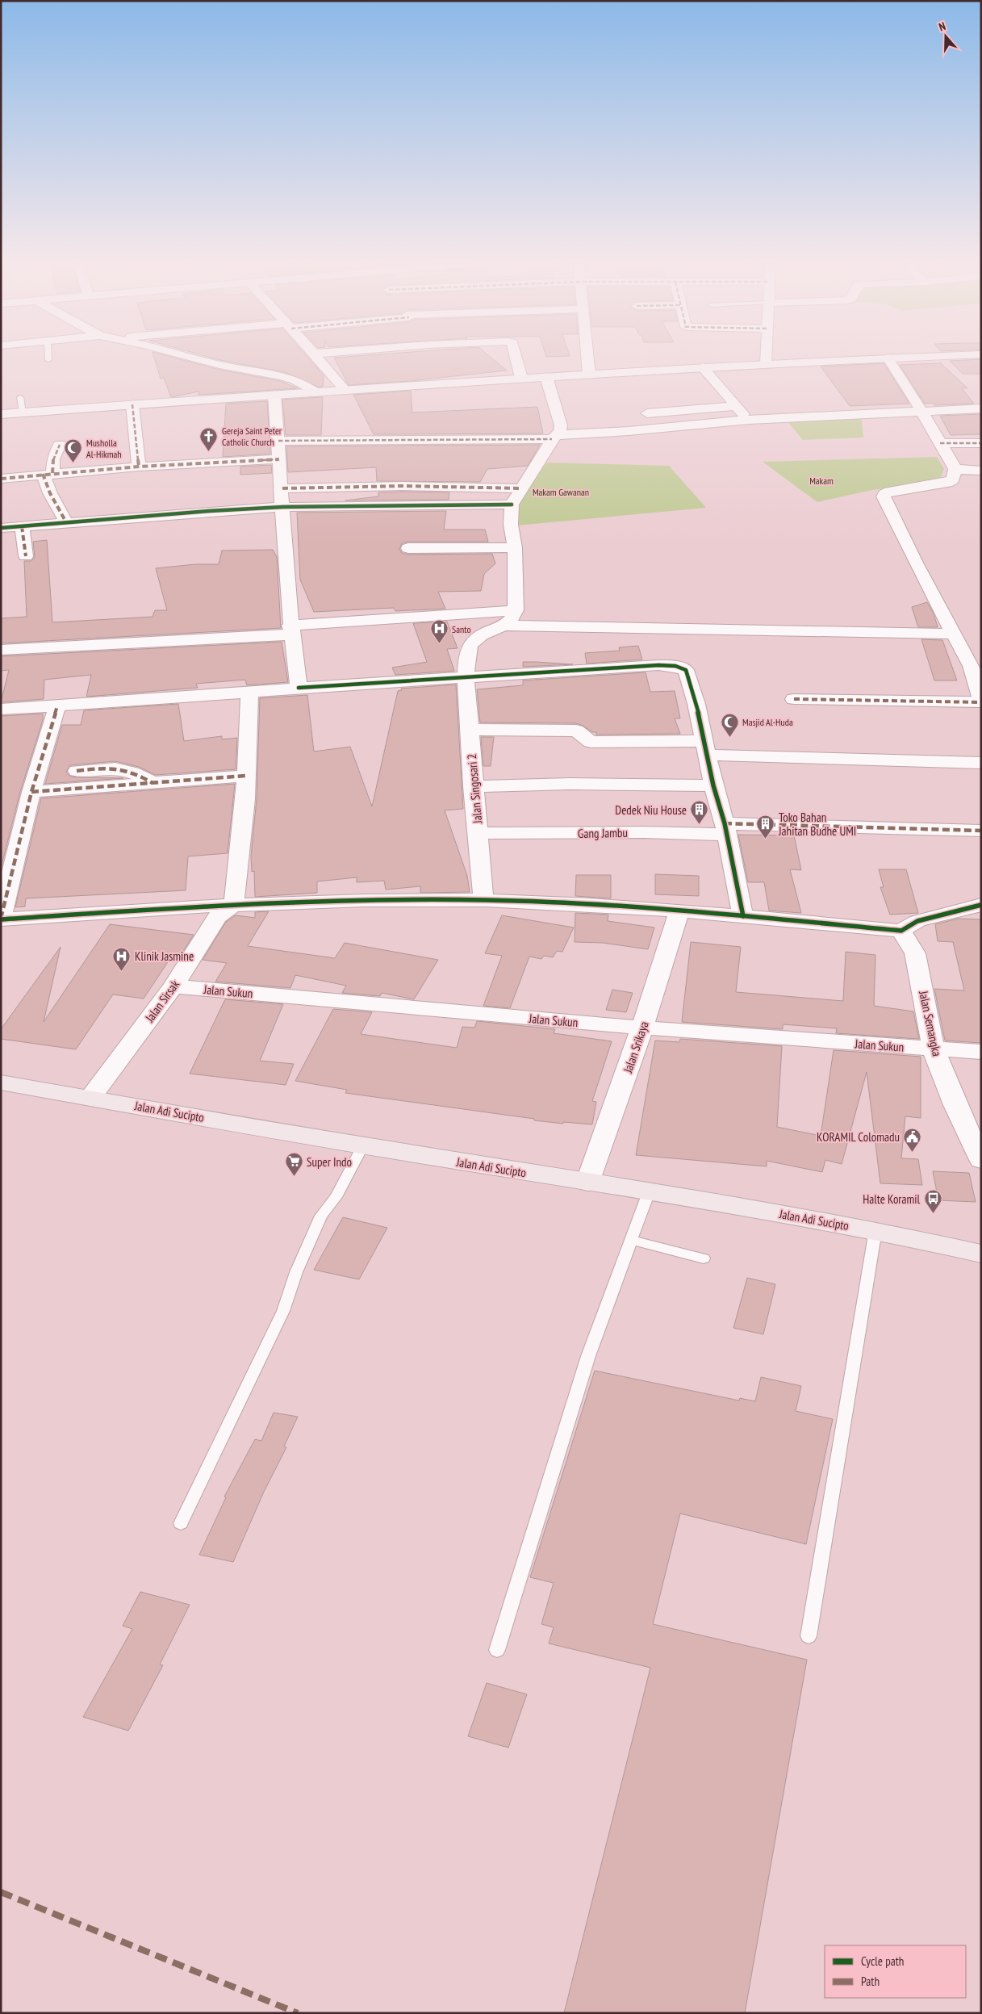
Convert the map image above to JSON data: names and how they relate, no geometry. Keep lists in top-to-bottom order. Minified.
{"streets":{"highway":["Jalan Adi Sucipto"],"street":["Jalan Singosari 2","Gang Jambu","Jalan Sukun","Jalan Sirsak","Jalan Semangka","Jalan Srikaya"]},"crossings":[["Jalan Singosari 2","Gang Jambu"],["Jalan Sukun","Jalan Sirsak"],["Jalan Sukun","Jalan Semangka"],["Jalan Sukun","Jalan Srikaya"],["Jalan Sirsak","Jalan Adi Sucipto"],["Jalan Srikaya","Jalan Adi Sucipto"]],"parks":["Makam","Makam Gawanan"],"places":{"church":["Gereja Saint Peter Catholic Church"],"mosque":["Musholla Al-Hikmah","Masjid Al-Huda"],"hospital":["Santo","Klinik Jasmine"],"building":["Dedek Niu House","Toko Bahan Jahitan Budhe UMI"],"public building":["KORAMIL Colomadu"],"supermarket":["Super Indo"],"bus stop":["Halte Koramil"]},"legend":["Cycle path","Path"],"north":"top"}
